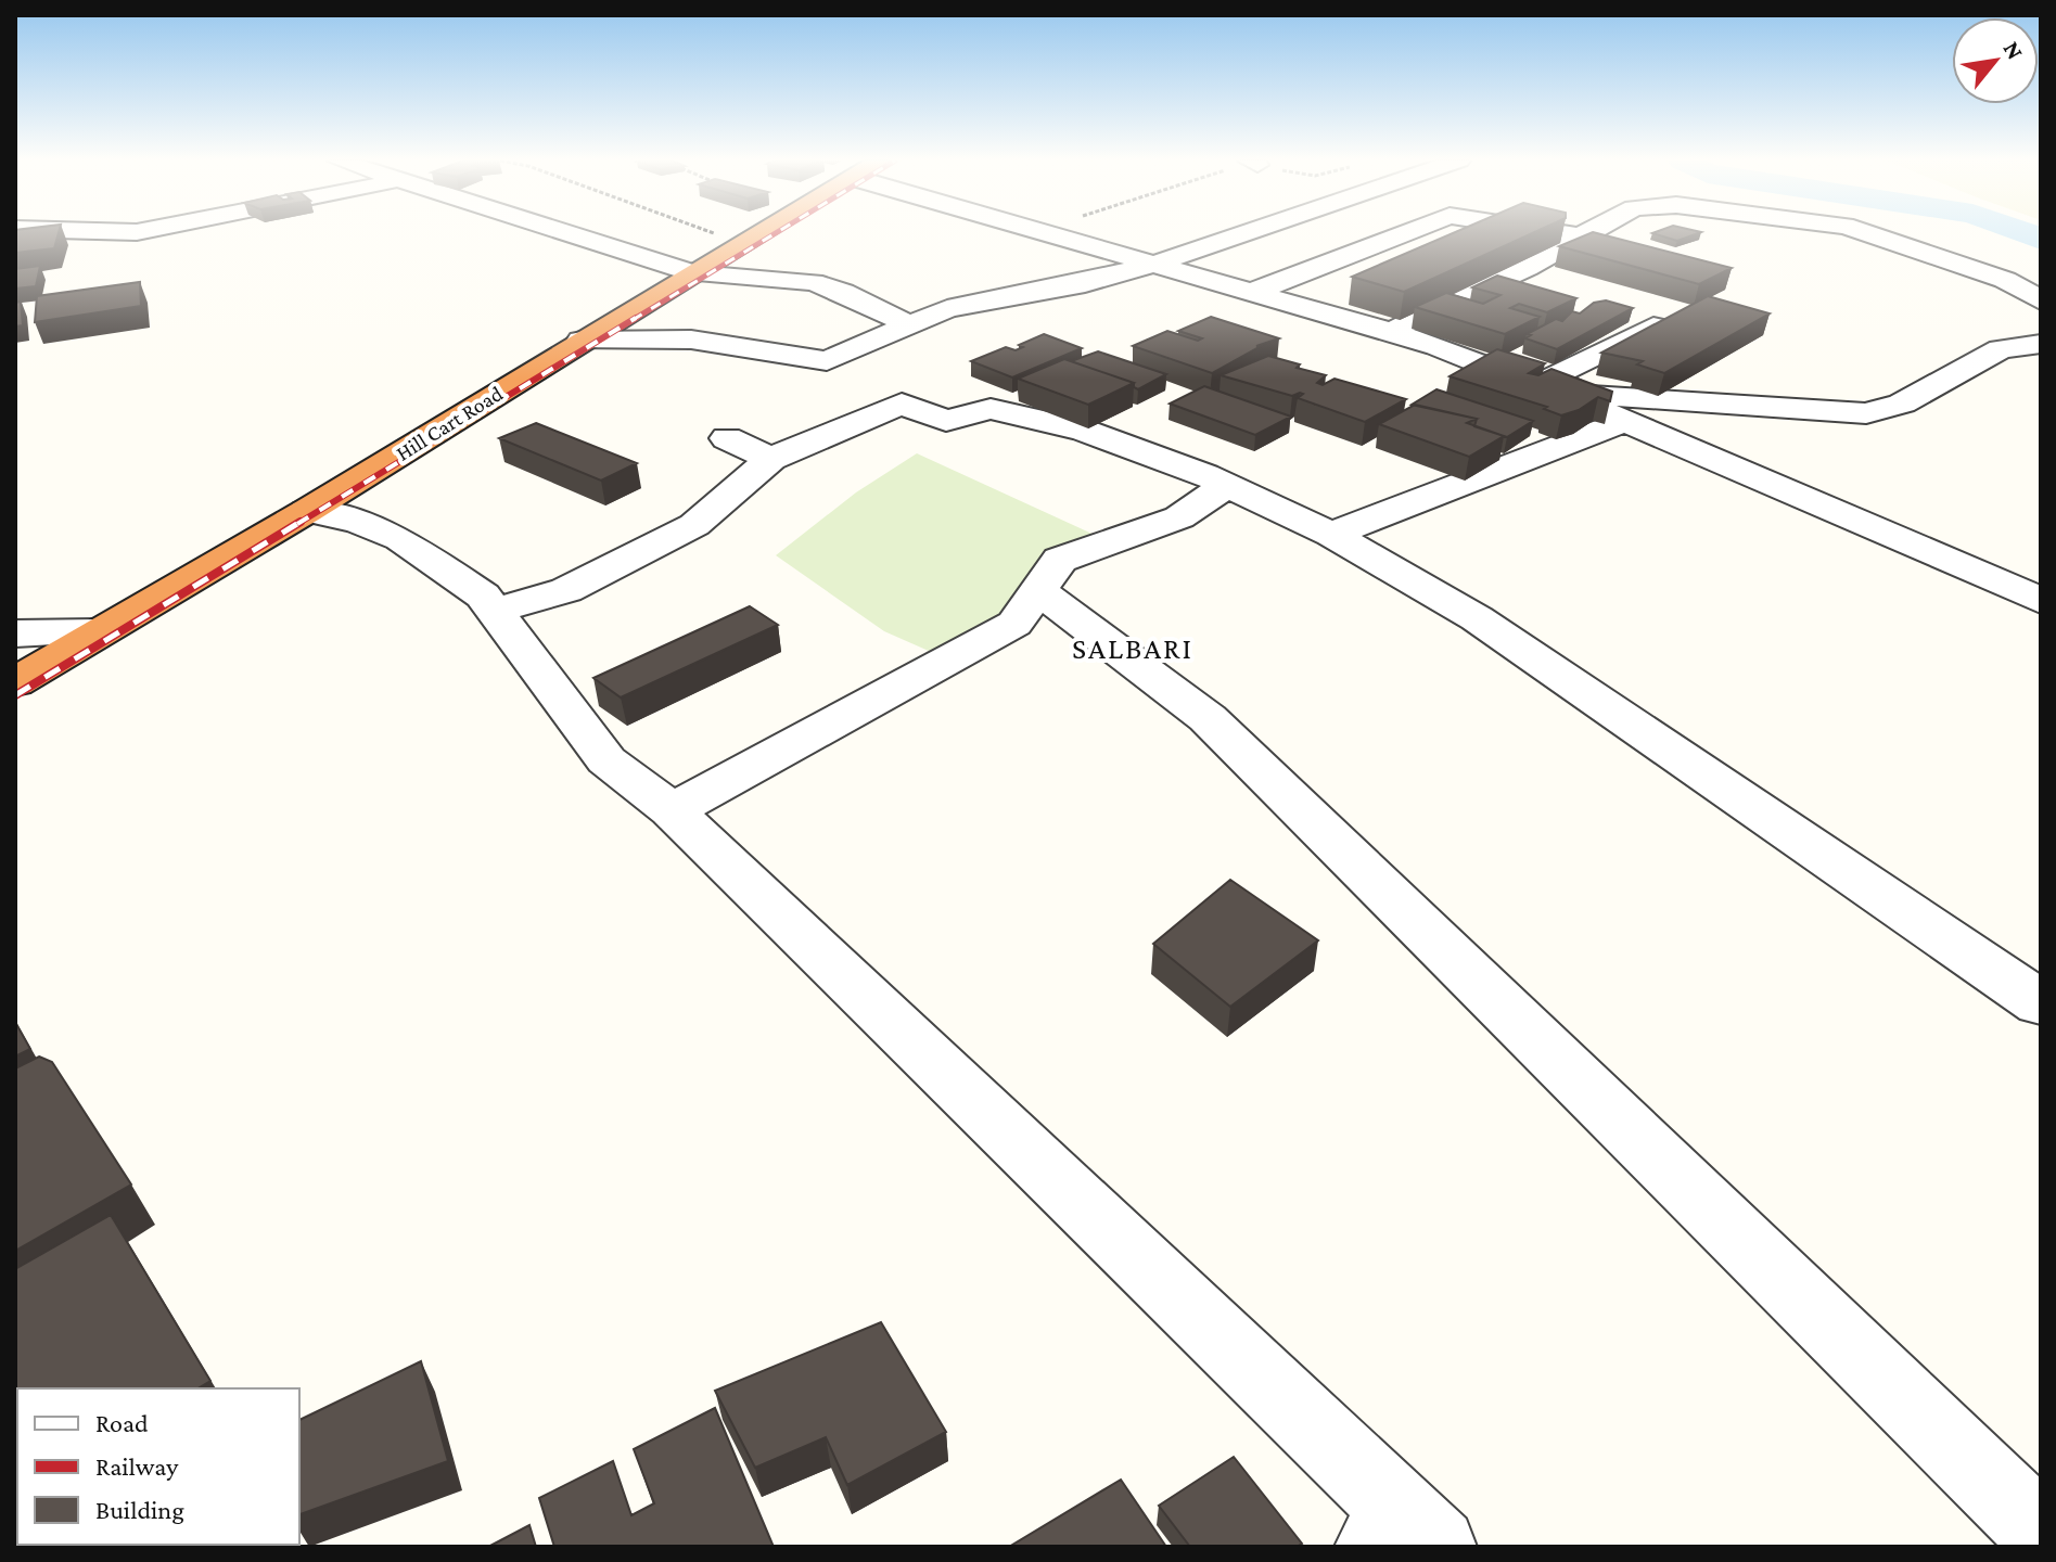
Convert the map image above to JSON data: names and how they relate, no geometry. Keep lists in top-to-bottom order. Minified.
{"streets":{"highway":["Hill Cart Road"]},"districts":["SALBARI"],"legend":["Road","Railway","Building"],"north":"top right"}
